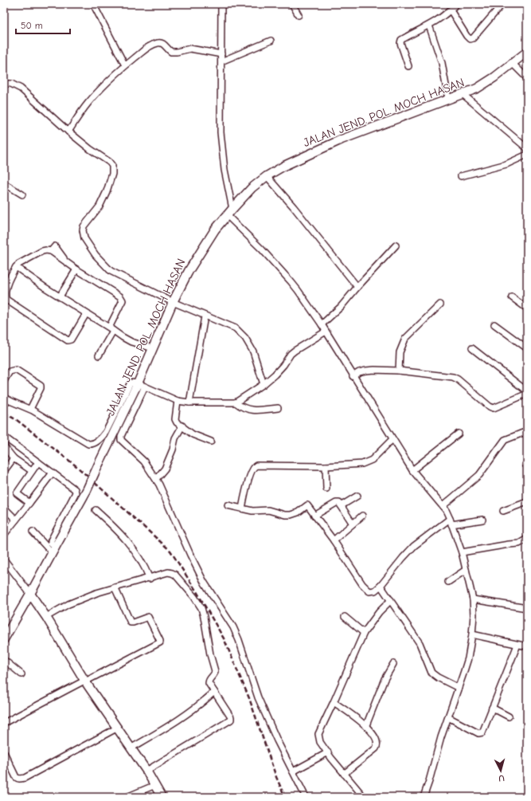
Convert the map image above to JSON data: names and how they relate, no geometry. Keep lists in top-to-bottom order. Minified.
{"streets":{"main road":["JALAN JEND. POL. MOCH HASAN"]},"scale_bar":"50 m","north":"bottom"}
